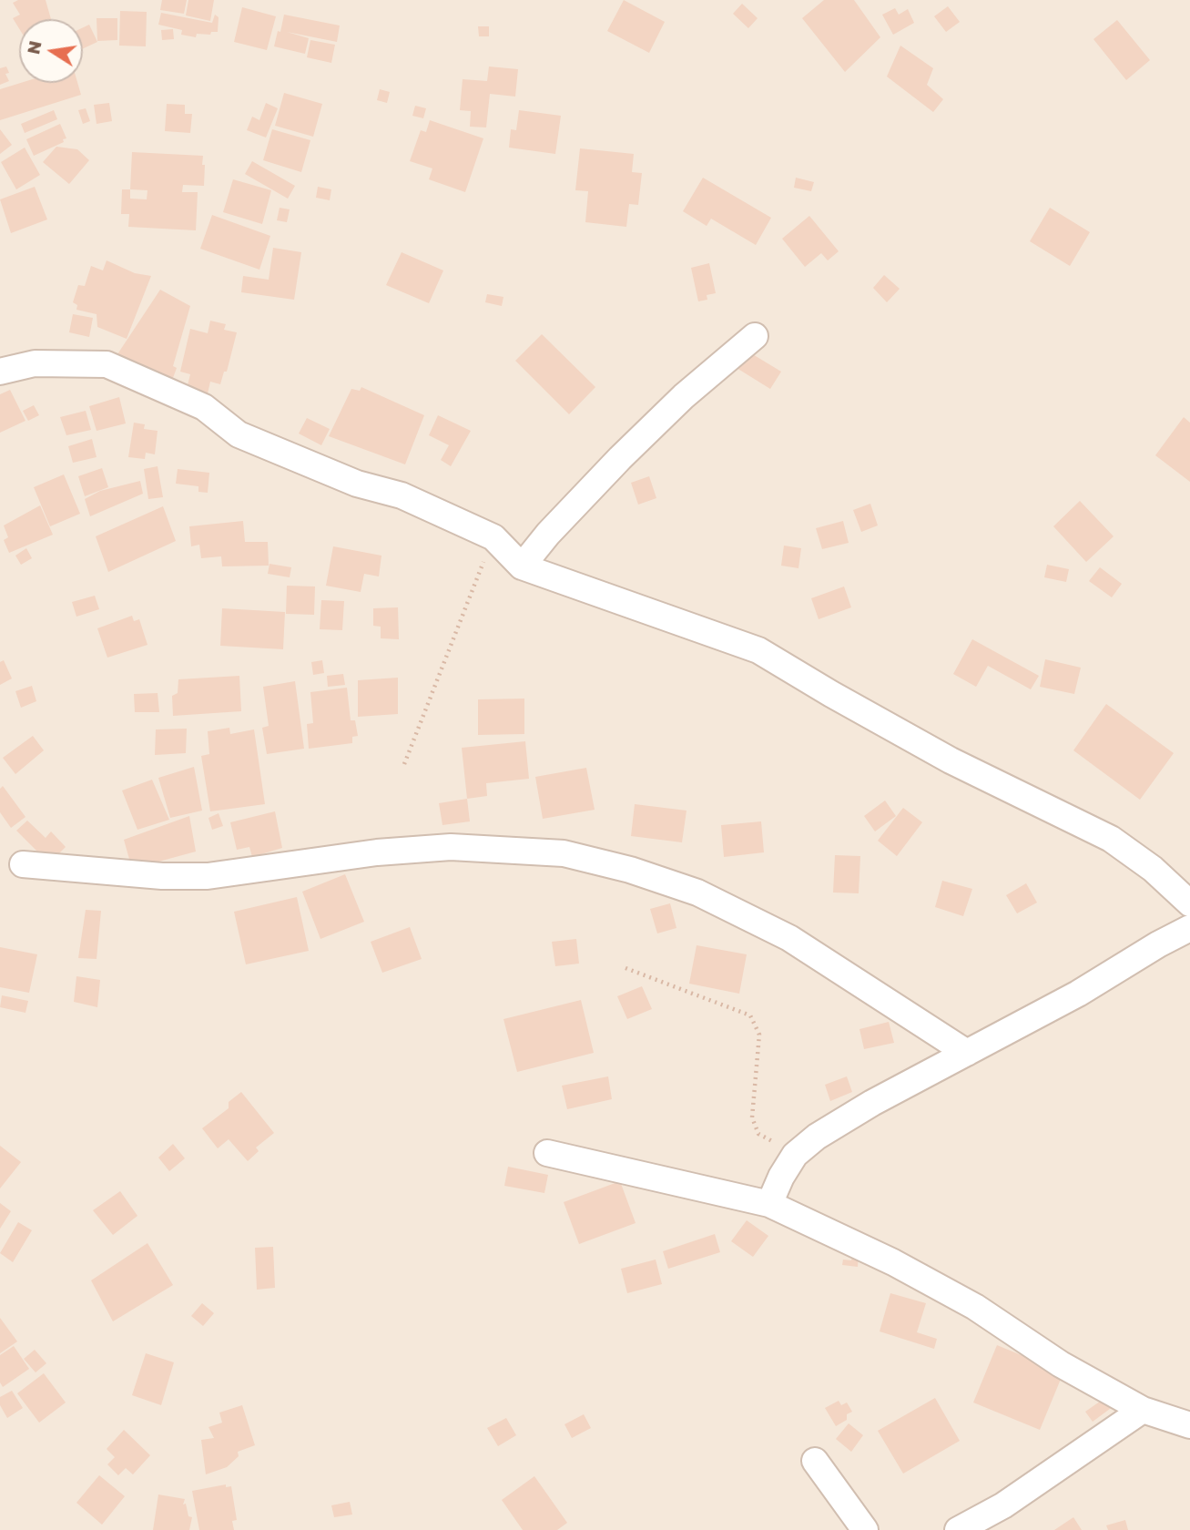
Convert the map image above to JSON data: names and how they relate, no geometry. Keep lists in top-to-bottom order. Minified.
{"north":"left"}
